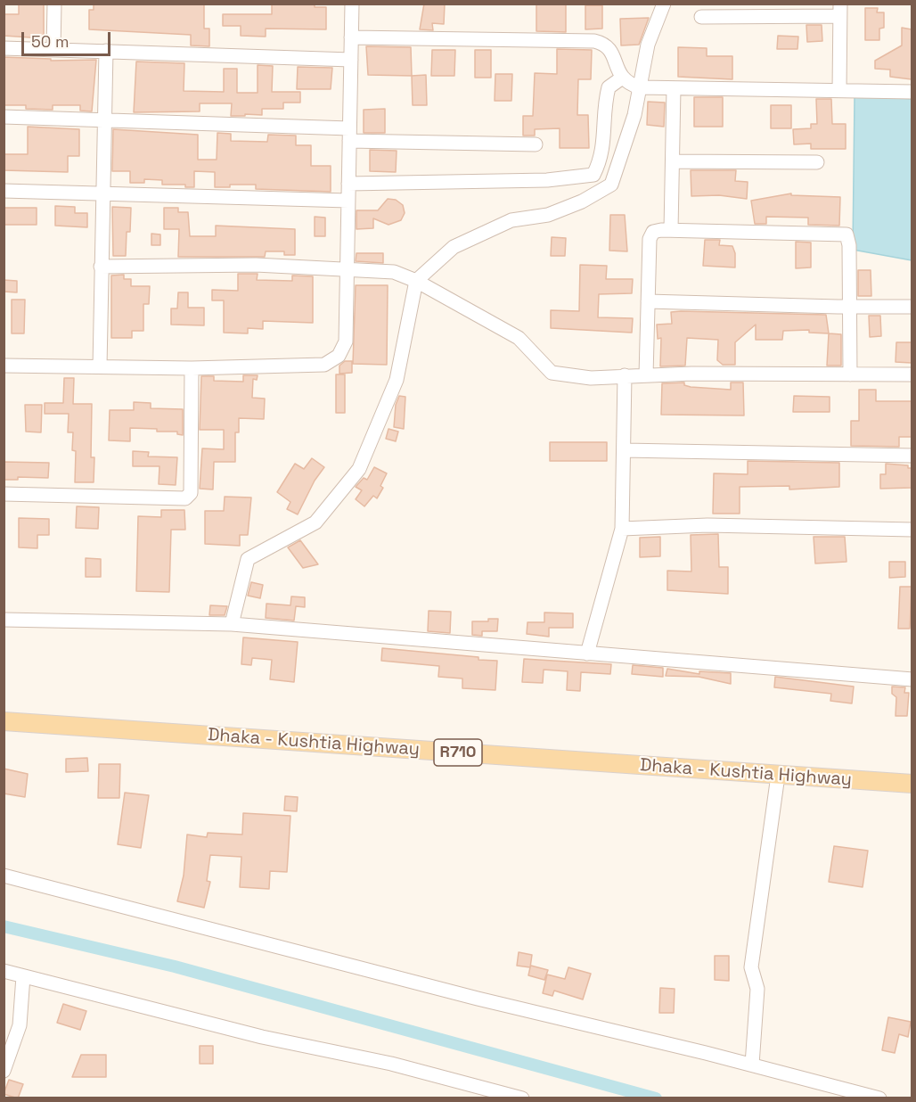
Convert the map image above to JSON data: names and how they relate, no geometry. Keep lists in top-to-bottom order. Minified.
{"streets":{"main road":["Dhaka - Kushtia Highway","R710"]},"scale_bar":"50 m"}
